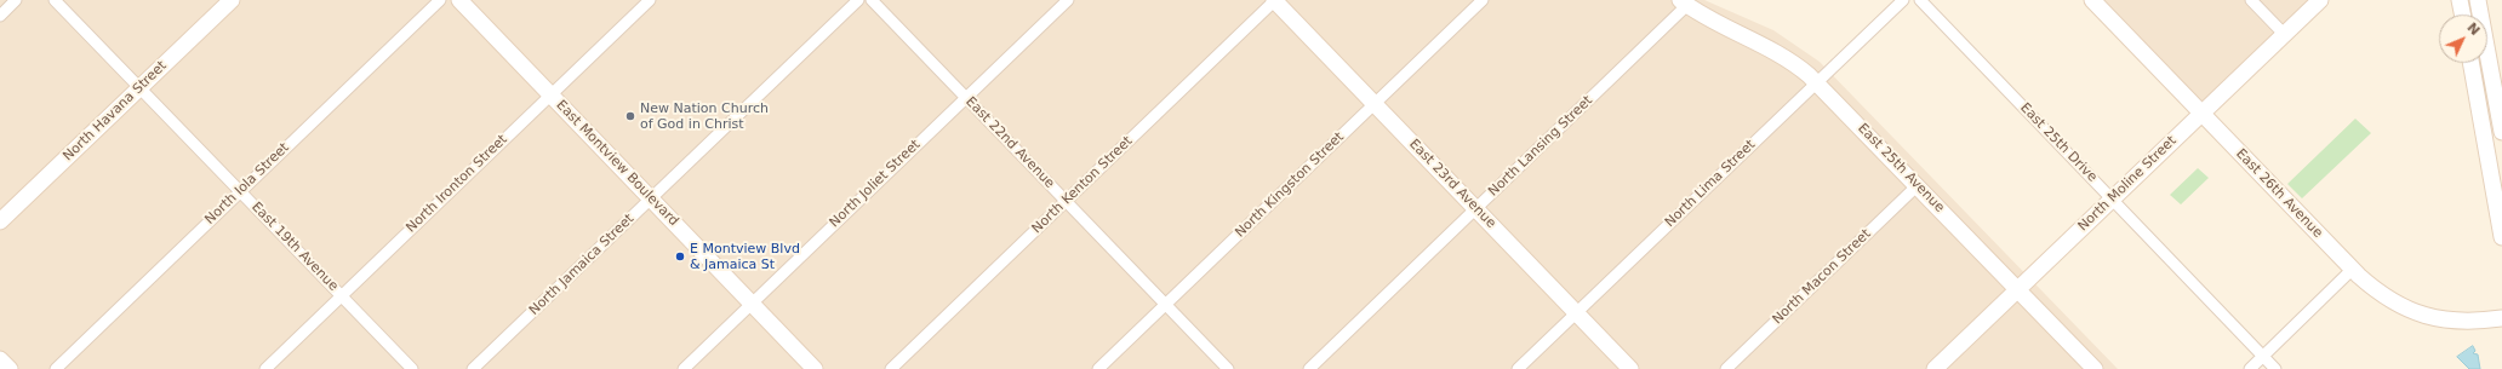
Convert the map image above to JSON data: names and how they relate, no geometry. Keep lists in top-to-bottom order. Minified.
{"streets":{"street":["North Havana Street","East 22nd Avenue","East 25th Drive","North Lansing Street","East Montview Boulevard","East 25th Avenue","North Iola Street","North Ironton Street","North Joliet Street","East 23rd Avenue","North Lima Street","North Moline Street","North Kenton Street","North Kingston Street","East 26th Avenue","East 19th Avenue","North Jamaica Street","North Macon Street"]},"crossings":[["North Havana Street","East 19th Avenue"],["East 22nd Avenue","North Joliet Street"],["East 22nd Avenue","North Kenton Street"],["East 22nd Avenue","North Kingston Street"],["East 25th Drive","North Moline Street"],["North Lansing Street","East 25th Avenue"],["North Lansing Street","East 23rd Avenue"],["East Montview Boulevard","North Ironton Street"],["East Montview Boulevard","North Joliet Street"],["East Montview Boulevard","North Jamaica Street"],["East 25th Avenue","North Lima Street"],["East 25th Avenue","North Moline Street"],["East 25th Avenue","North Macon Street"],["North Iola Street","East 19th Avenue"],["North Ironton Street","East 19th Avenue"],["East 23rd Avenue","North Lima Street"],["East 23rd Avenue","North Kenton Street"],["East 23rd Avenue","North Kingston Street"],["North Moline Street","East 26th Avenue"]],"places":["New Nation Church of God in Christ","E Montview Blvd & Jamaica St"],"north":"top right"}
